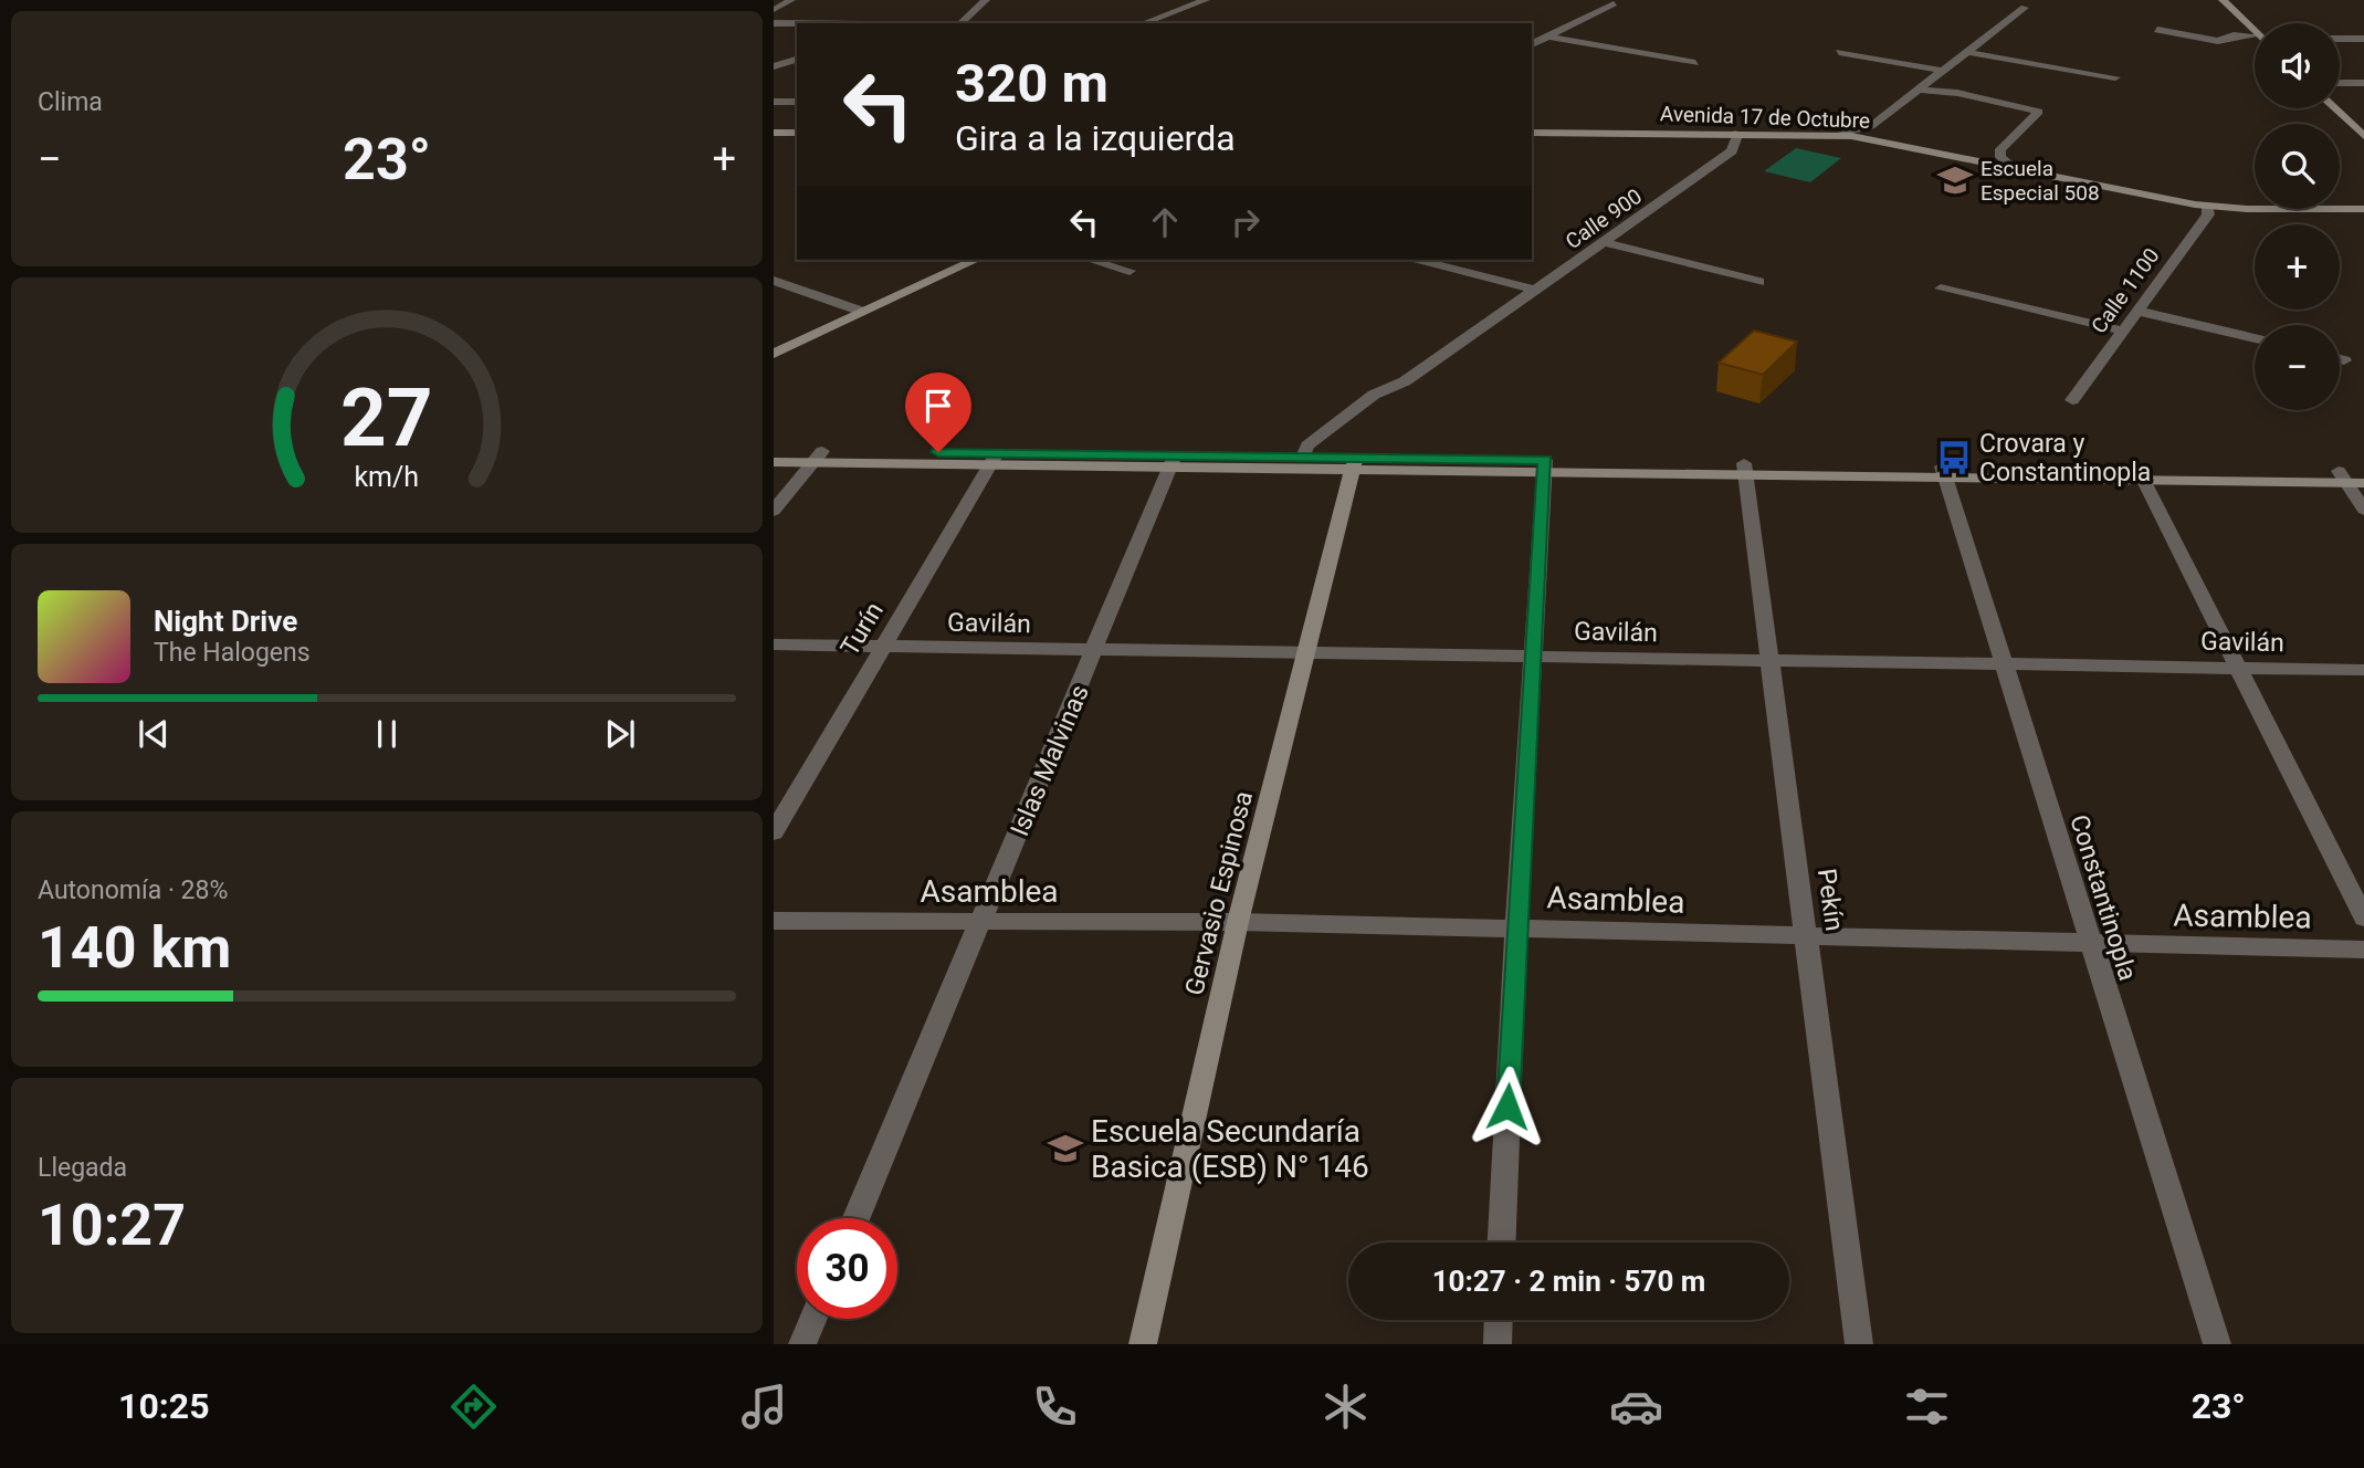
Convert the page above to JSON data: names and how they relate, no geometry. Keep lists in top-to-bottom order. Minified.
{"streets":{"main road":["Avenida 17 de Octubre","Gervasio Espinosa"],"street":["Calle 900","Calle 1100","Gavilán","Turín","Islas Malvinas","Asamblea","Constantinopla","Pekín"]},"crossings":[["Avenida 17 de Octubre","Calle 900"],["Avenida 17 de Octubre","Calle 1100"],["Gavilán","Turín"],["Gavilán","Islas Malvinas"],["Gavilán","Gervasio Espinosa"],["Gavilán","Constantinopla"],["Gavilán","Pekín"],["Islas Malvinas","Asamblea"],["Asamblea","Gervasio Espinosa"],["Asamblea","Constantinopla"],["Asamblea","Pekín"]],"places":{"school or university":["Escuela Especial 508","Escuela Secundaría Basica (ESB) N° 146"],"bus stop":["Crovara y Constantinopla"]},"page":{"tile":["Clima",["Autonomía · 28%","140 km"],["Llegada","10:27"]],"map_buttons":["+","−"],"turn":["320 m","Gira a la izquierda"],"heat":["−","23°","+"],"song":["Night Drive","The Halogens"],"limit":"30","trip":"10:27 · 2 min · 570 m","tabs":["10:25","23°"],"gauge":["27","km/h"]}}
